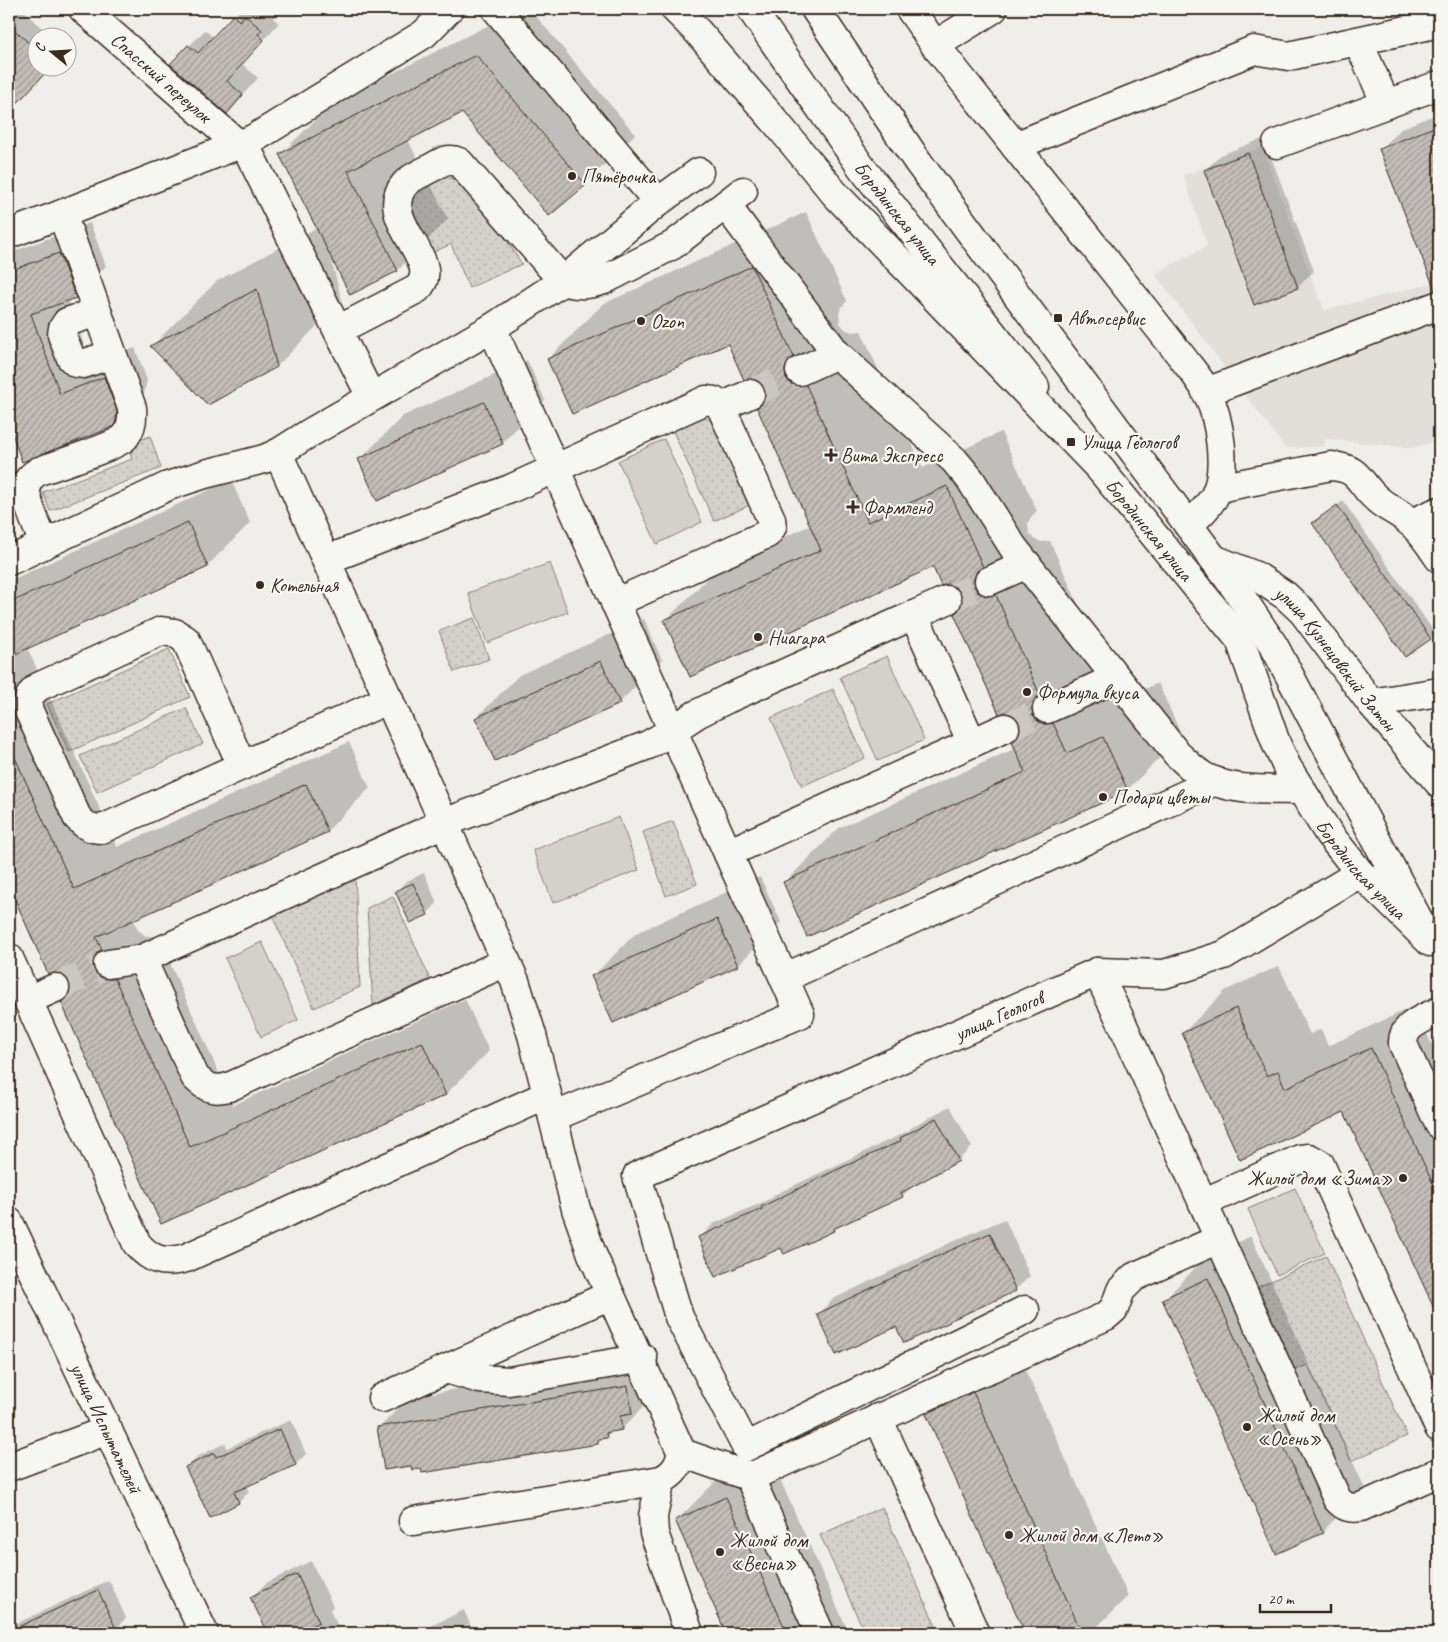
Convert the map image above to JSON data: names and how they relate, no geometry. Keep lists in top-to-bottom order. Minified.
{"streets":{"street":["Спасский переулок","Бородинская улица","улица Кузнецовский Затон","улица Геологов","улица Испытателей"]},"crossings":[["Бородинская улица","улица Кузнецовский Затон"],["Бородинская улица","улица Геологов"]],"places":{"other":["Пятёрочка","Ozon","Котельная","Ниагара","Формула вкуса","Подари цветы","Жилой дом «Зима»","Жилой дом «Осень»","Жилой дом «Лето»","Жилой дом «Весна»"],"transit":["Автосервис","Улица Геологов"],"health":["Вита Экспресс","Фармленд"]},"scale_bar":"20 m","north":"left"}
